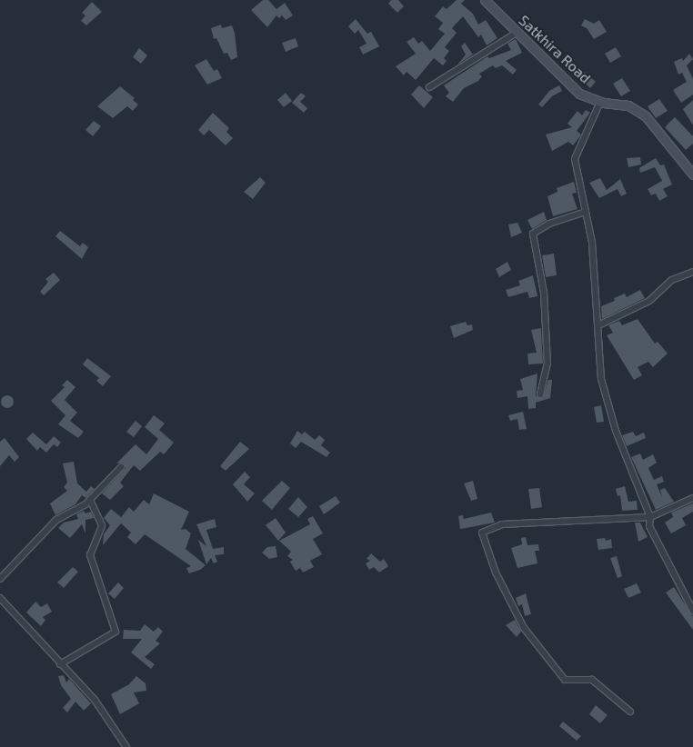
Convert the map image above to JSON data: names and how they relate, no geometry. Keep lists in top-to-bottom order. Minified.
{"streets":{"main road":["Satkhira Road"]}}
